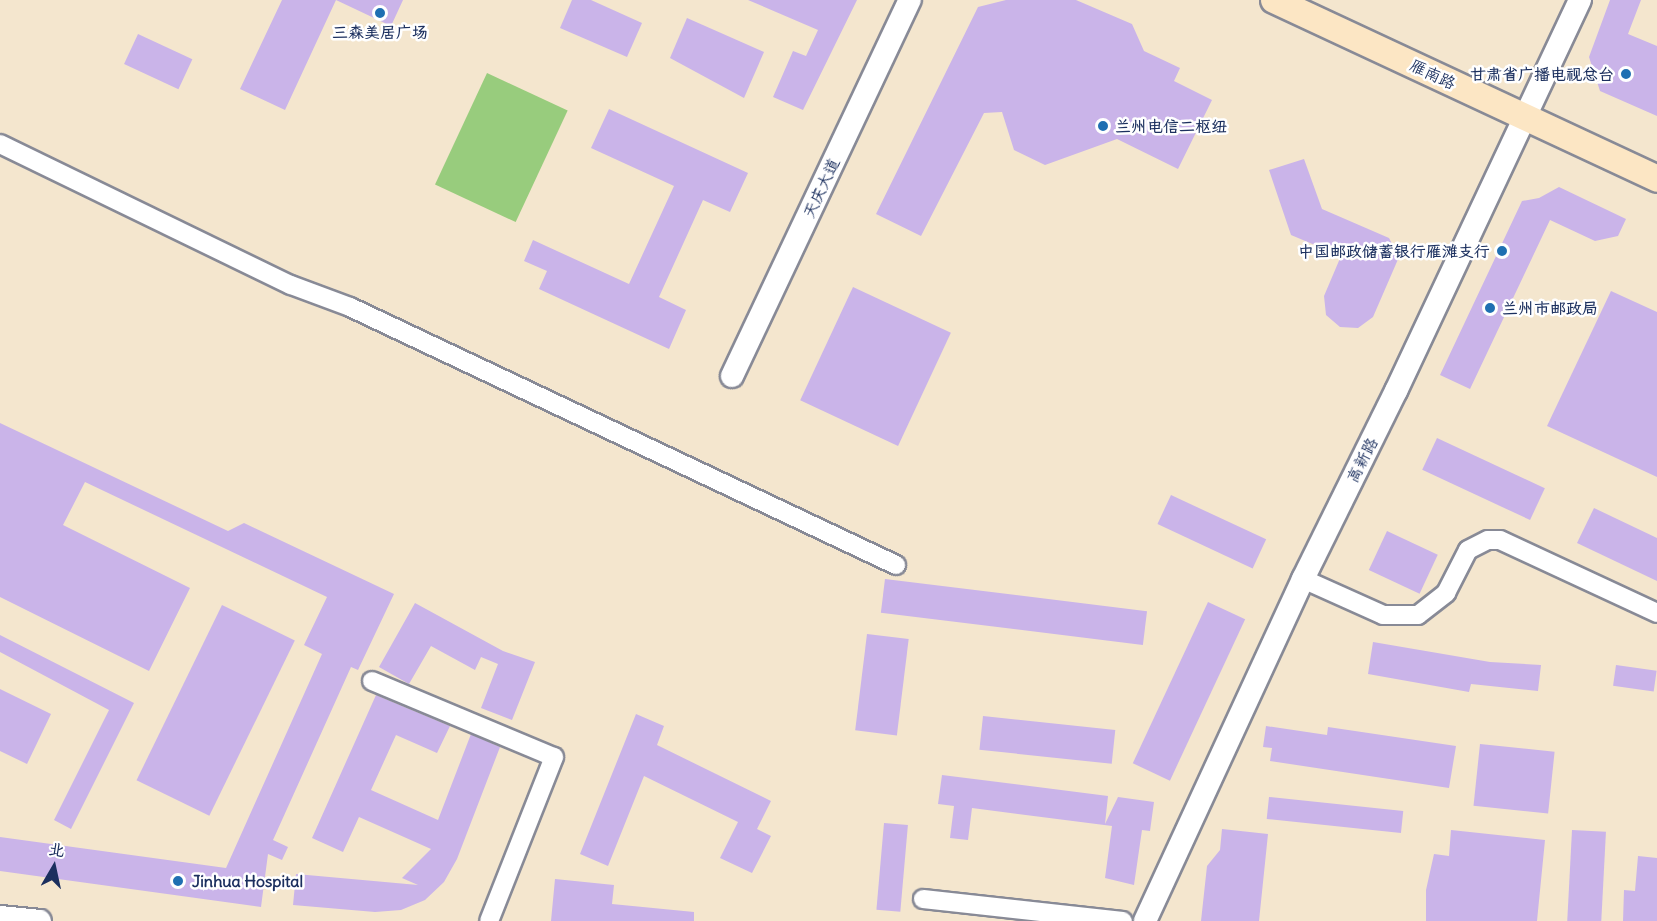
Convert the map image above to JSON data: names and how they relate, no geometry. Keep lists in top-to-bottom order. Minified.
{"streets":{"main road":["雁南路"],"street":["天庆大道","高新路"]},"crossings":[["雁南路","高新路"]],"places":["三森美居广场","甘肃省广播电视总台","兰州电信二枢纽","中国邮政储蓄银行雁滩支行","兰州市邮政局","Jinhua Hospital"],"north":"top"}
